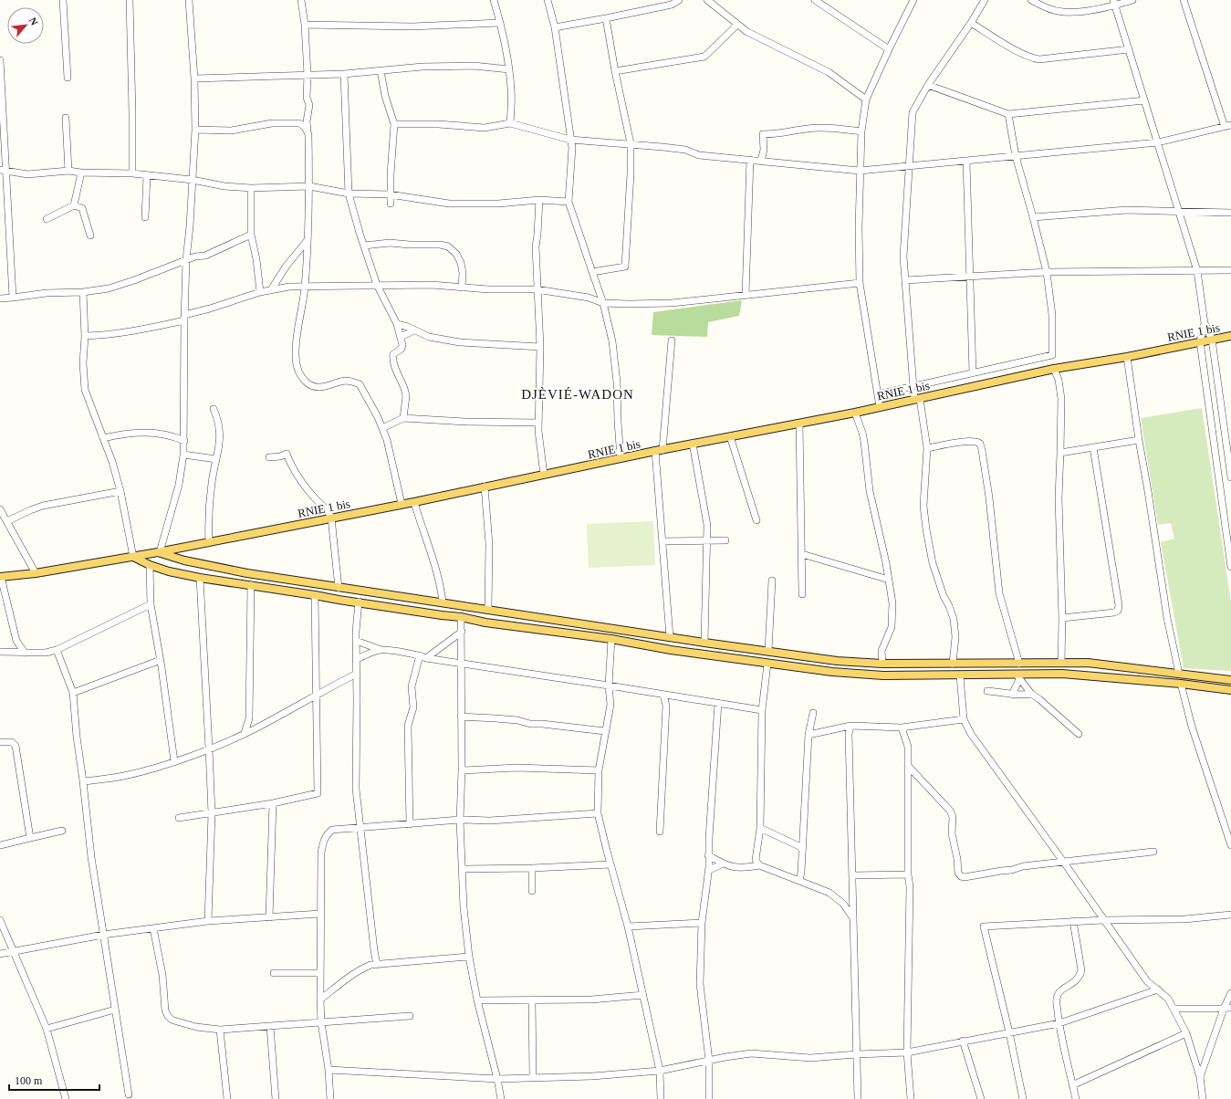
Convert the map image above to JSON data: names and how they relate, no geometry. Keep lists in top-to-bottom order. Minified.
{"streets":{"main road":["RNIE 1 bis"]},"districts":["DJÈVIÉ-WADON"],"scale_bar":"100 m","north":"top right"}
